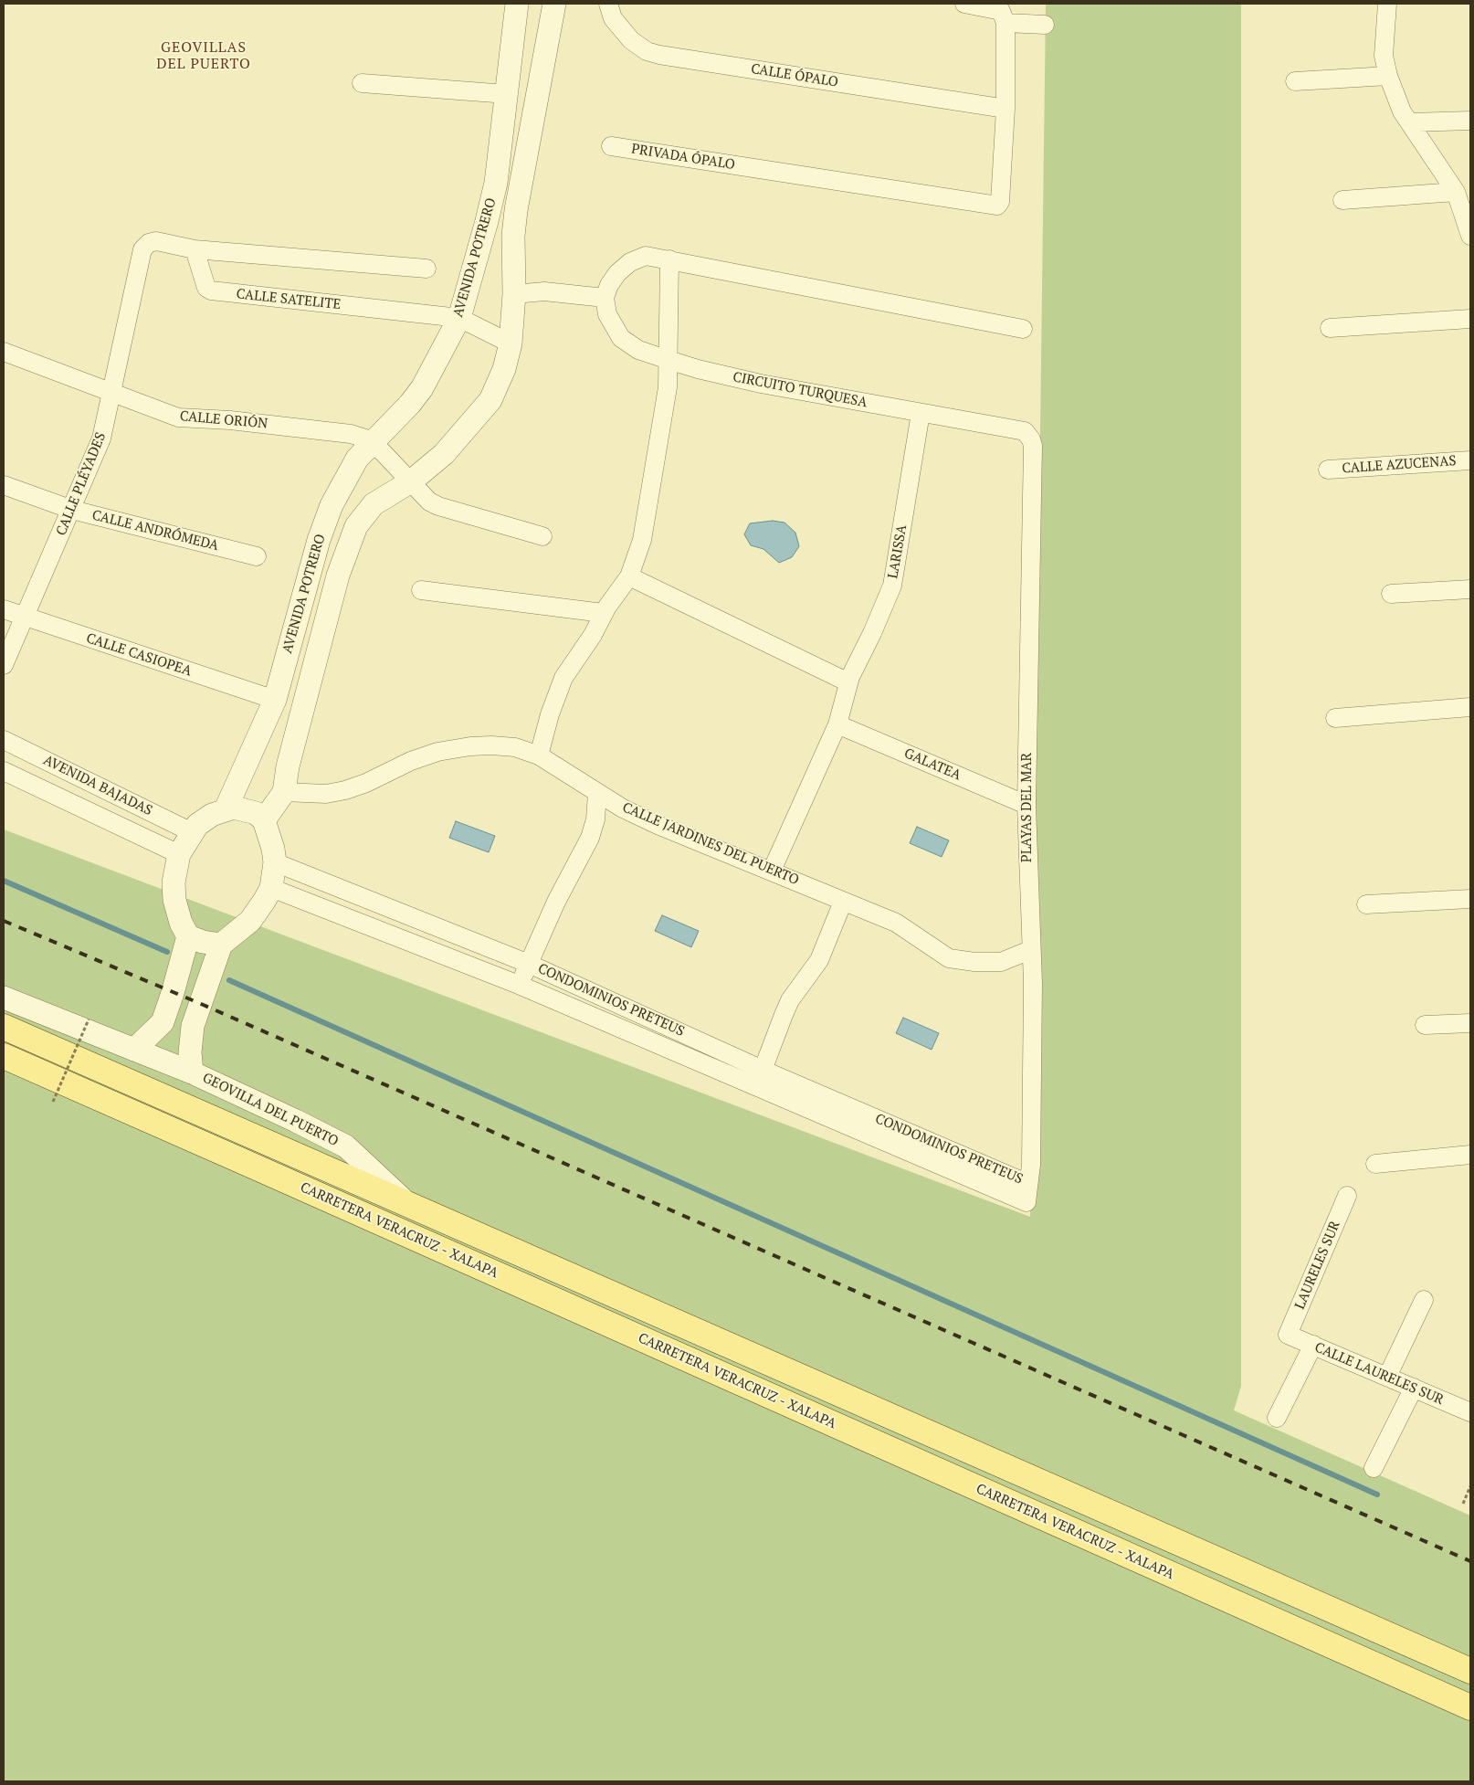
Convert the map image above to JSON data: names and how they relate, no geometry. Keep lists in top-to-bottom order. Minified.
{"streets":{"main road":["CARRETERA VERACRUZ - XALAPA"],"street":["CALLE ÓPALO","PRIVADA ÓPALO","AVENIDA POTRERO","CALLE SATELITE","CIRCUITO TURQUESA","CALLE ORIÓN","CALLE AZUCENAS","CALLE PLÉYADES","CALLE ANDRÓMEDA","LARISSA","CALLE CASIOPEA","GALATEA","AVENIDA BAJADAS","PLAYAS DEL MAR","CALLE JARDINES DEL PUERTO","CONDOMINIOS PRETEUS","GEOVILLA DEL PUERTO","LAURELES SUR","CALLE LAURELES SUR"]},"crossings":[["CALLE ÓPALO","PRIVADA ÓPALO"],["AVENIDA POTRERO","CALLE SATELITE"],["AVENIDA POTRERO","CALLE ORIÓN"],["AVENIDA POTRERO","CALLE CASIOPEA"],["AVENIDA POTRERO","AVENIDA BAJADAS"],["AVENIDA POTRERO","CALLE JARDINES DEL PUERTO"],["AVENIDA POTRERO","CONDOMINIOS PRETEUS"],["AVENIDA POTRERO","GEOVILLA DEL PUERTO"],["CALLE SATELITE","CALLE PLÉYADES"],["CIRCUITO TURQUESA","LARISSA"],["CIRCUITO TURQUESA","PLAYAS DEL MAR"],["CALLE ORIÓN","CALLE PLÉYADES"],["CALLE PLÉYADES","CALLE ANDRÓMEDA"],["CALLE PLÉYADES","CALLE CASIOPEA"],["LARISSA","GALATEA"],["LARISSA","CALLE JARDINES DEL PUERTO"],["GALATEA","PLAYAS DEL MAR"],["AVENIDA BAJADAS","CONDOMINIOS PRETEUS"],["AVENIDA BAJADAS","GEOVILLA DEL PUERTO"],["PLAYAS DEL MAR","CALLE JARDINES DEL PUERTO"],["PLAYAS DEL MAR","CONDOMINIOS PRETEUS"],["CONDOMINIOS PRETEUS","GEOVILLA DEL PUERTO"],["GEOVILLA DEL PUERTO","CARRETERA VERACRUZ - XALAPA"],["LAURELES SUR","CALLE LAURELES SUR"]],"districts":["GEOVILLAS DEL PUERTO"]}
